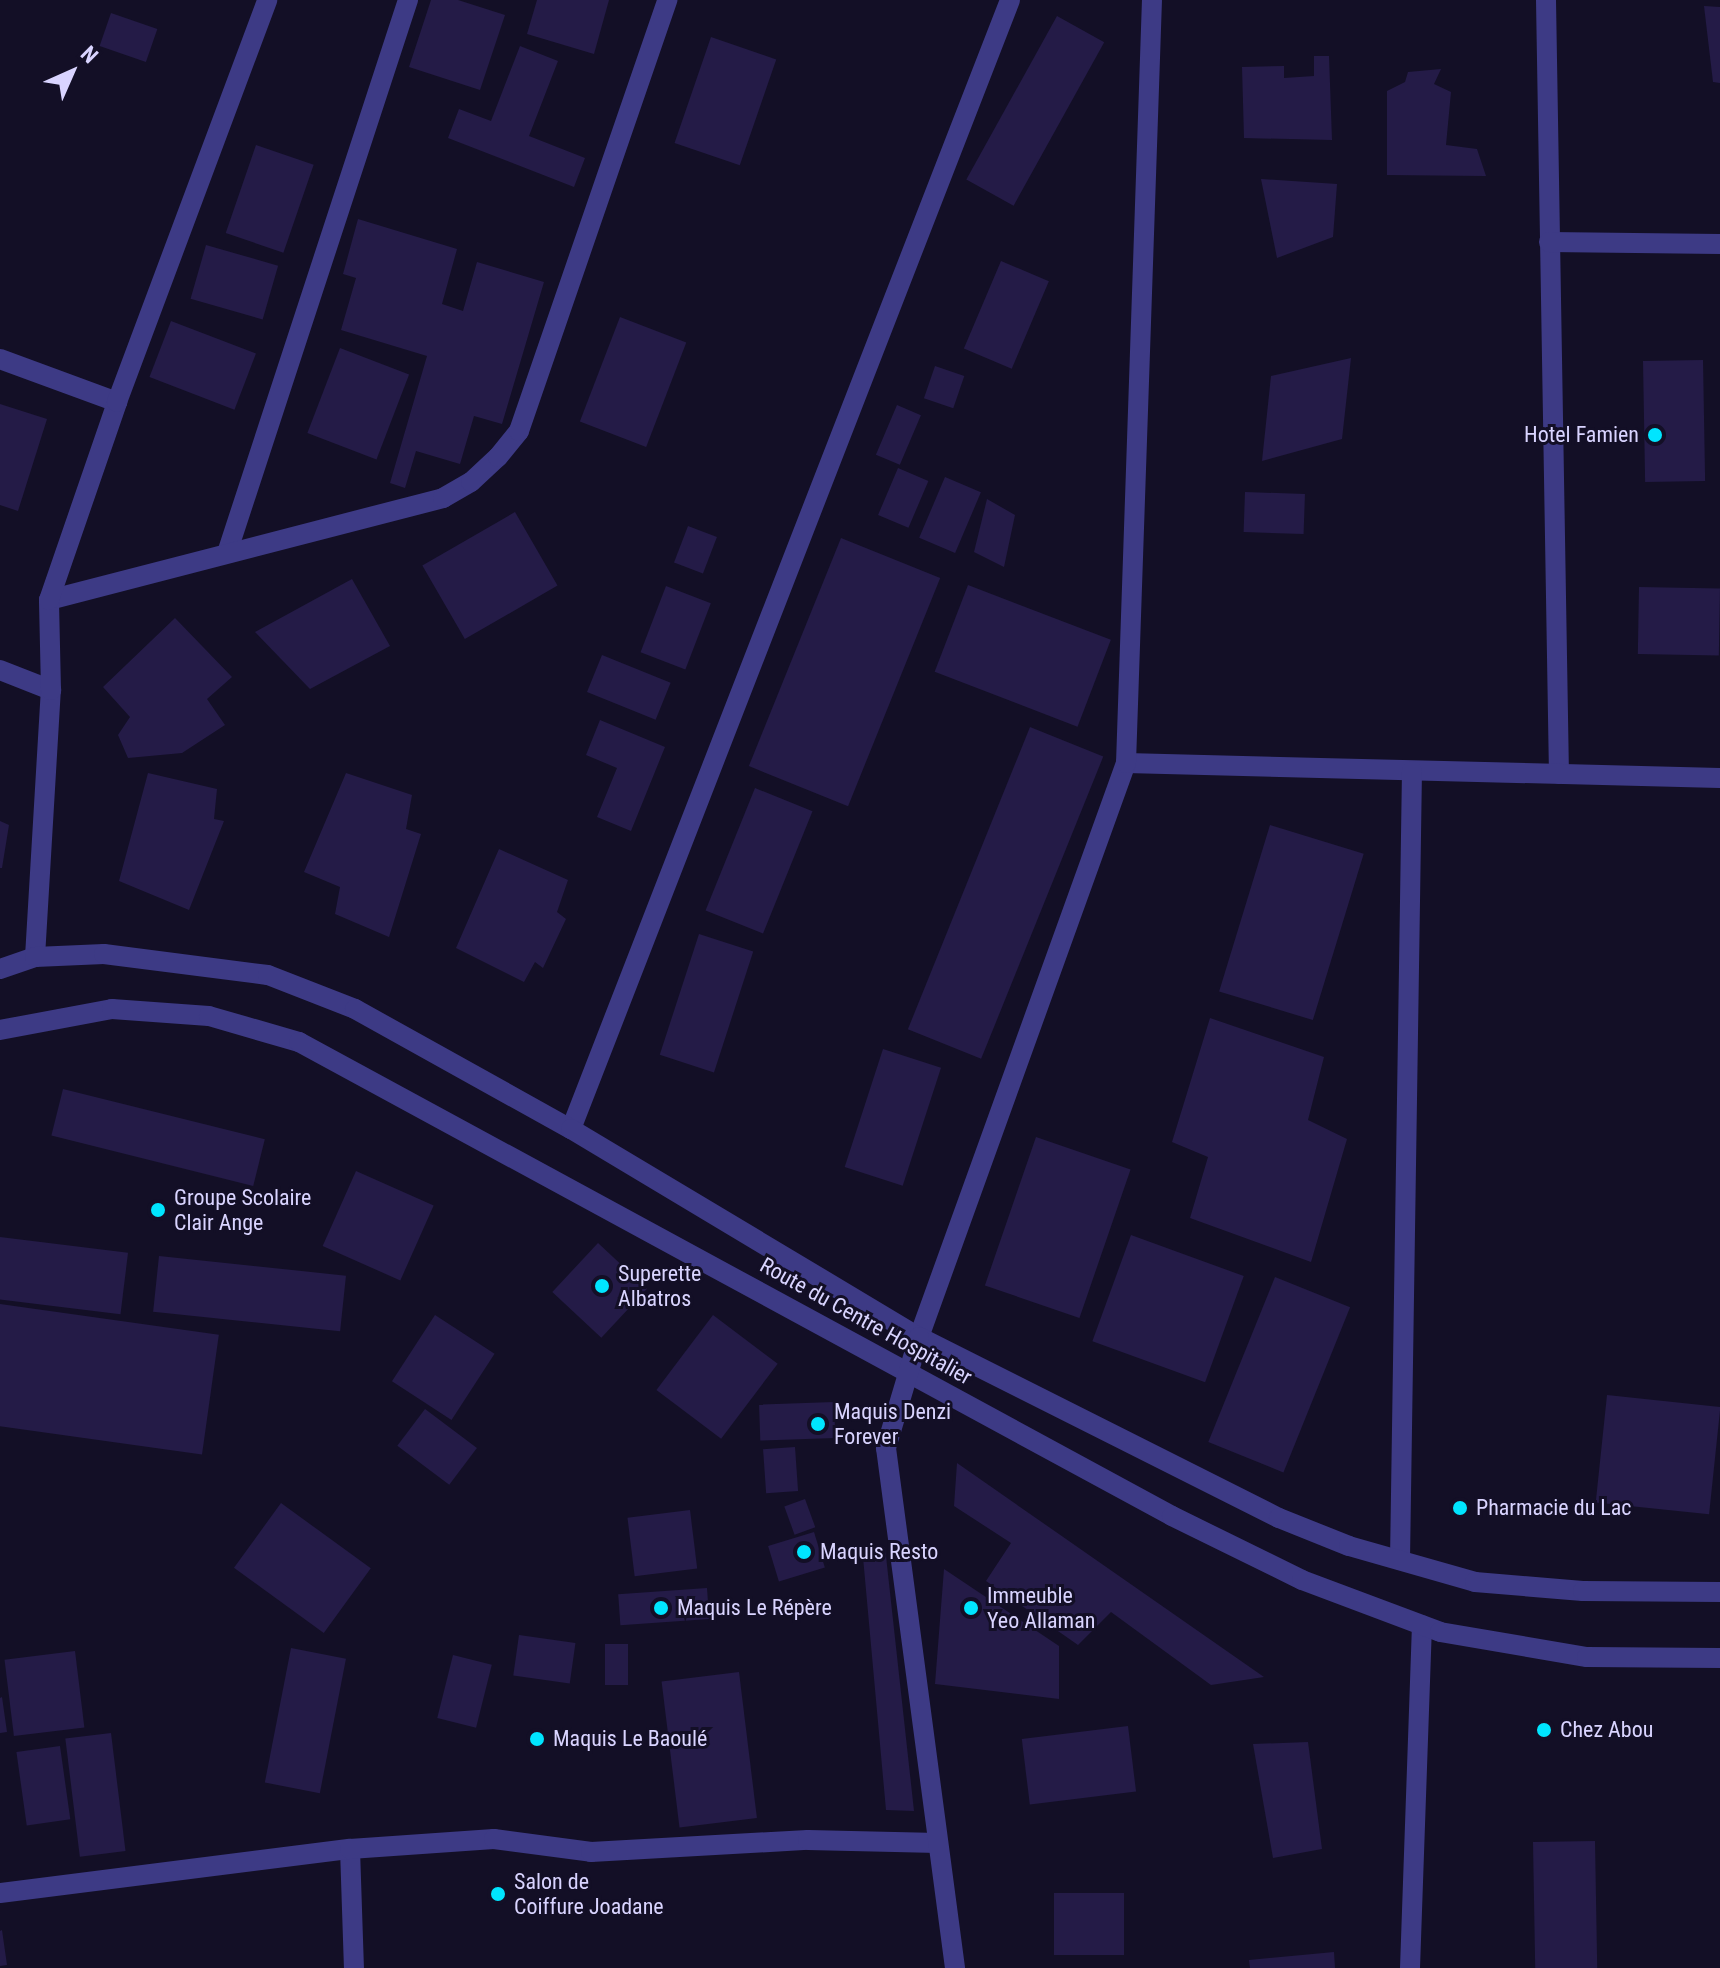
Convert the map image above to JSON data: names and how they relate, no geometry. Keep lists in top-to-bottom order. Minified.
{"streets":{"street":["Route du Centre Hospitalier"]},"places":["Hotel Famien","Groupe Scolaire Clair Ange","Superette Albatros","Maquis Denzi Forever","Pharmacie du Lac","Maquis Resto","Maquis Le Répère","Immeuble Yeo Allaman","Chez Abou","Maquis Le Baoulé","Salon de Coiffure Joadane"],"north":"top right"}
